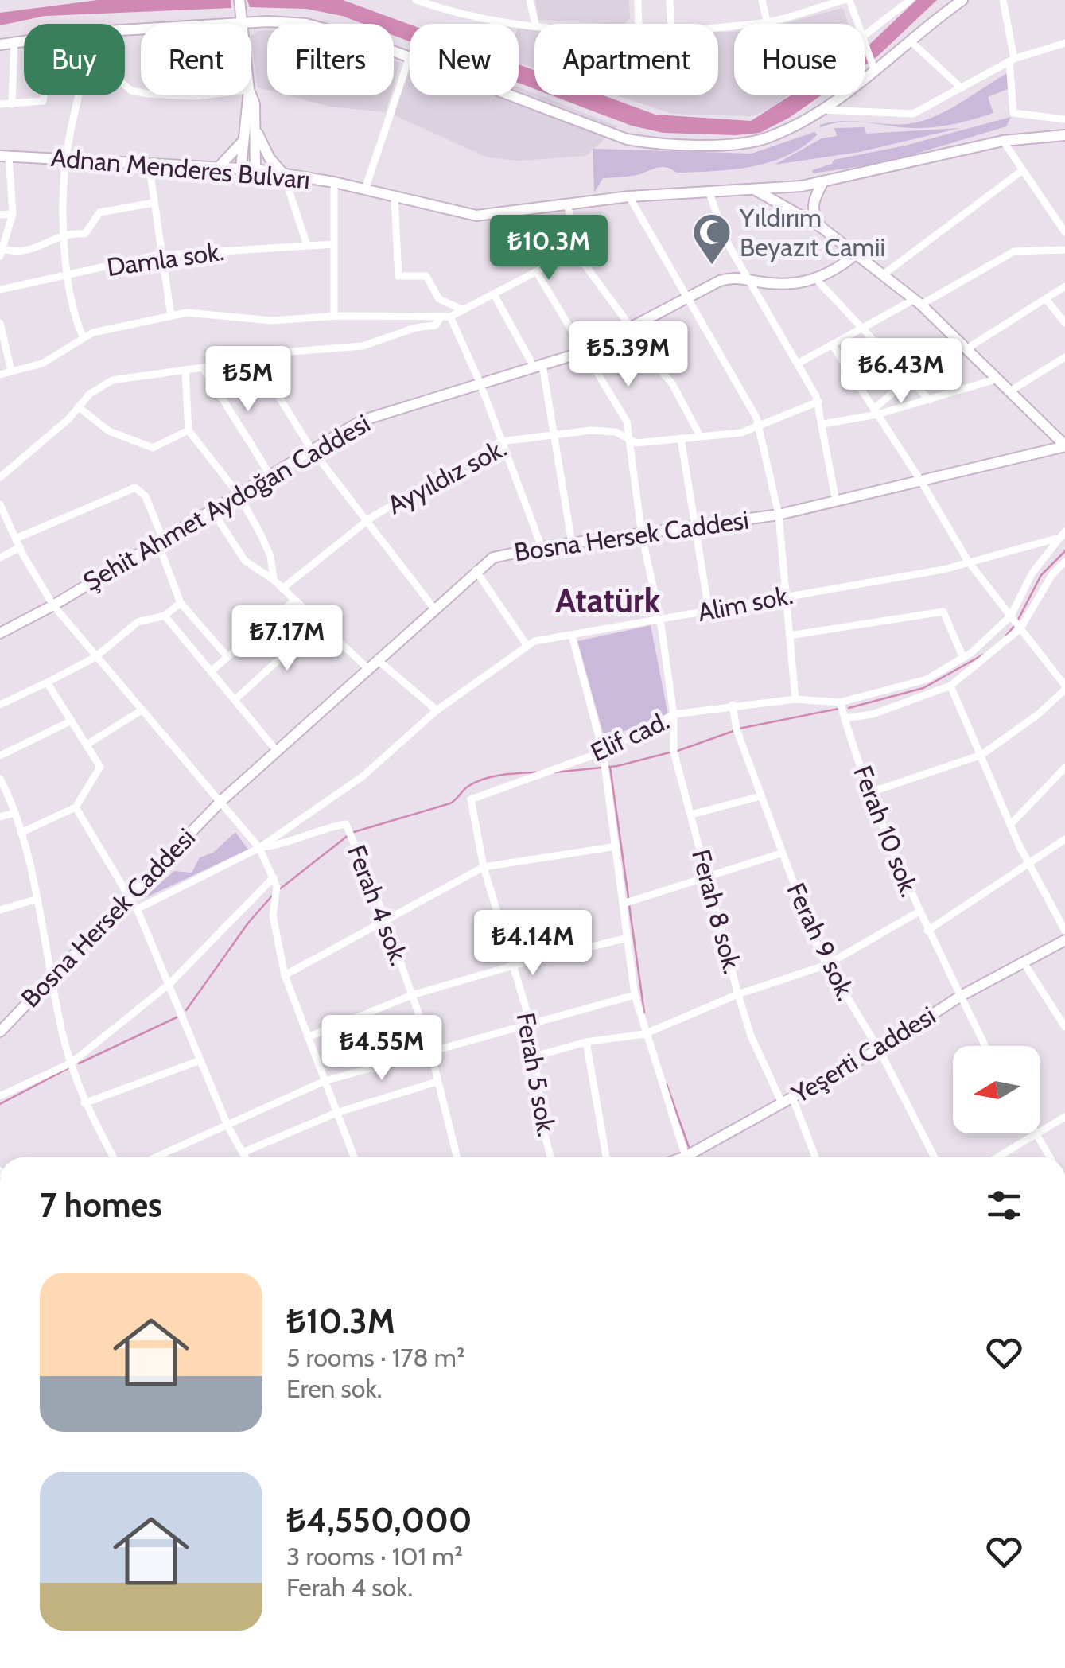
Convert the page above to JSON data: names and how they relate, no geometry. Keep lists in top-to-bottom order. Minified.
{"streets":{"main road":["Adnan Menderes Bulvarı","Şehit Ahmet Aydoğan Caddesi","Bosna Hersek Caddesi","Yeşerti Caddesi"],"street":["Damla sok.","Ayyıldız sok.","Alim sok.","Elif cad.","Ferah 10 sok.","Ferah 4 sok.","Ferah 8 sok.","Ferah 9 sok.","Ferah 5 sok."]},"crossings":[["Ayyıldız sok.","Ferah 8 sok."],["Şehit Ahmet Aydoğan Caddesi","Ferah 8 sok."],["Bosna Hersek Caddesi","Ferah 8 sok."],["Alim sok.","Ferah 4 sok."],["Alim sok.","Ferah 8 sok."],["Elif cad.","Ferah 8 sok."],["Elif cad.","Ferah 9 sok."],["Elif cad.","Ferah 5 sok."],["Ferah 10 sok.","Yeşerti Caddesi"],["Ferah 8 sok.","Yeşerti Caddesi"],["Ferah 9 sok.","Yeşerti Caddesi"]],"districts":["Atatürk"],"places":{"mosque":["Yıldırım Beyazıt Camii"]},"north":"left","page":{"chip":["Buy","Rent","Filters","New","Apartment","House"],"price":["₺10.3M","₺5.39M","₺6.43M","₺5M","₺7.17M","₺4.14M","₺4.55M"],"heading":"7 homes","list":[{"name":"₺10.3M","note":"5 rooms · 178 m² · Eren sok."},{"name":"₺4,550,000","note":"3 rooms · 101 m² · Ferah 4 sok."}]}}
